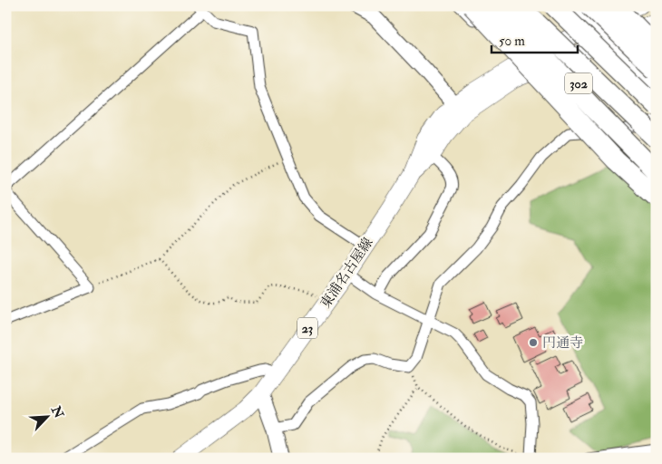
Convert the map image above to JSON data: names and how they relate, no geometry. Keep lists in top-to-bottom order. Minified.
{"streets":{"highway":["302"],"main road":["東浦名古屋線","23"]},"crossings":[["302","東浦名古屋線"]],"places":["円通寺"],"scale_bar":"50 m","north":"top right"}
